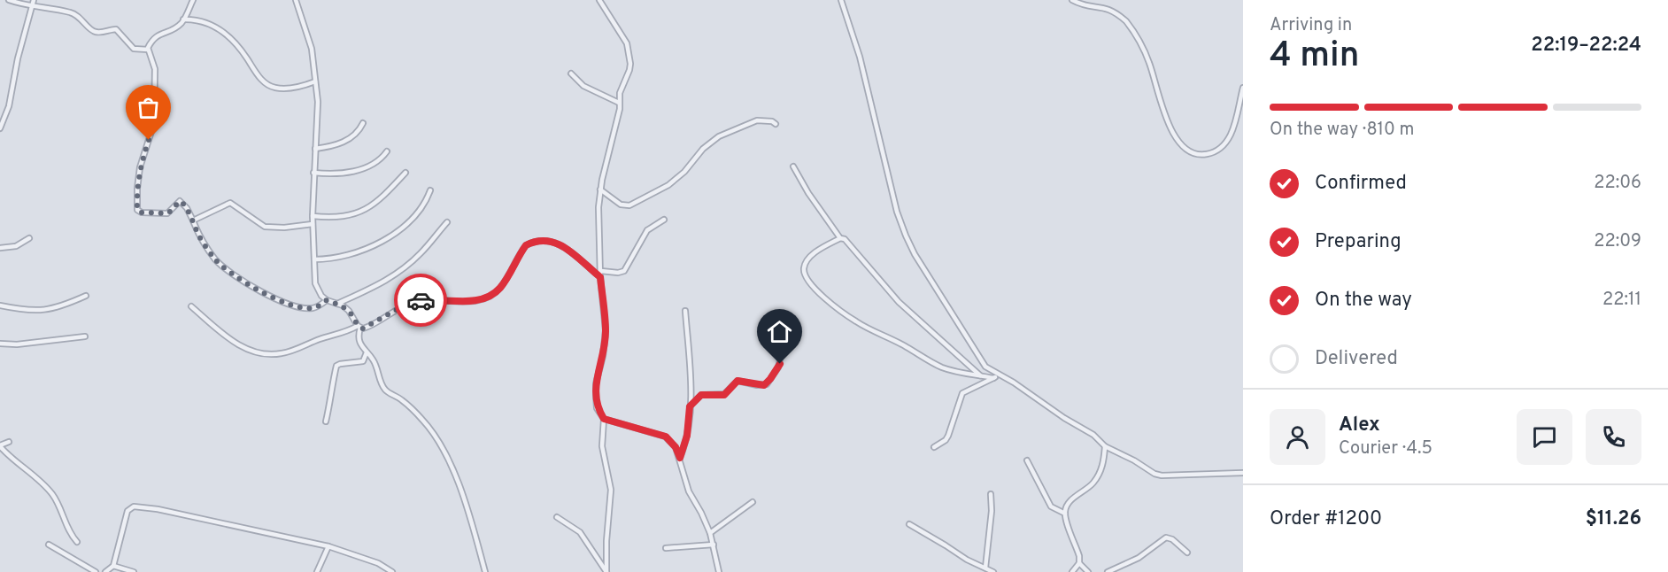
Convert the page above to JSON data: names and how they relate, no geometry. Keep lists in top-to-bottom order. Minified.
{"page":{"heading":["4 min","Arriving in","22:19–22:24"],"panel":["Alex","Courier · 4.5","Order #1200","$11.26"],"bar":"On the way · 810 m","list":[["Confirmed","22:06"],["Preparing","22:09"],["On the way","22:11"],"Delivered"]}}
